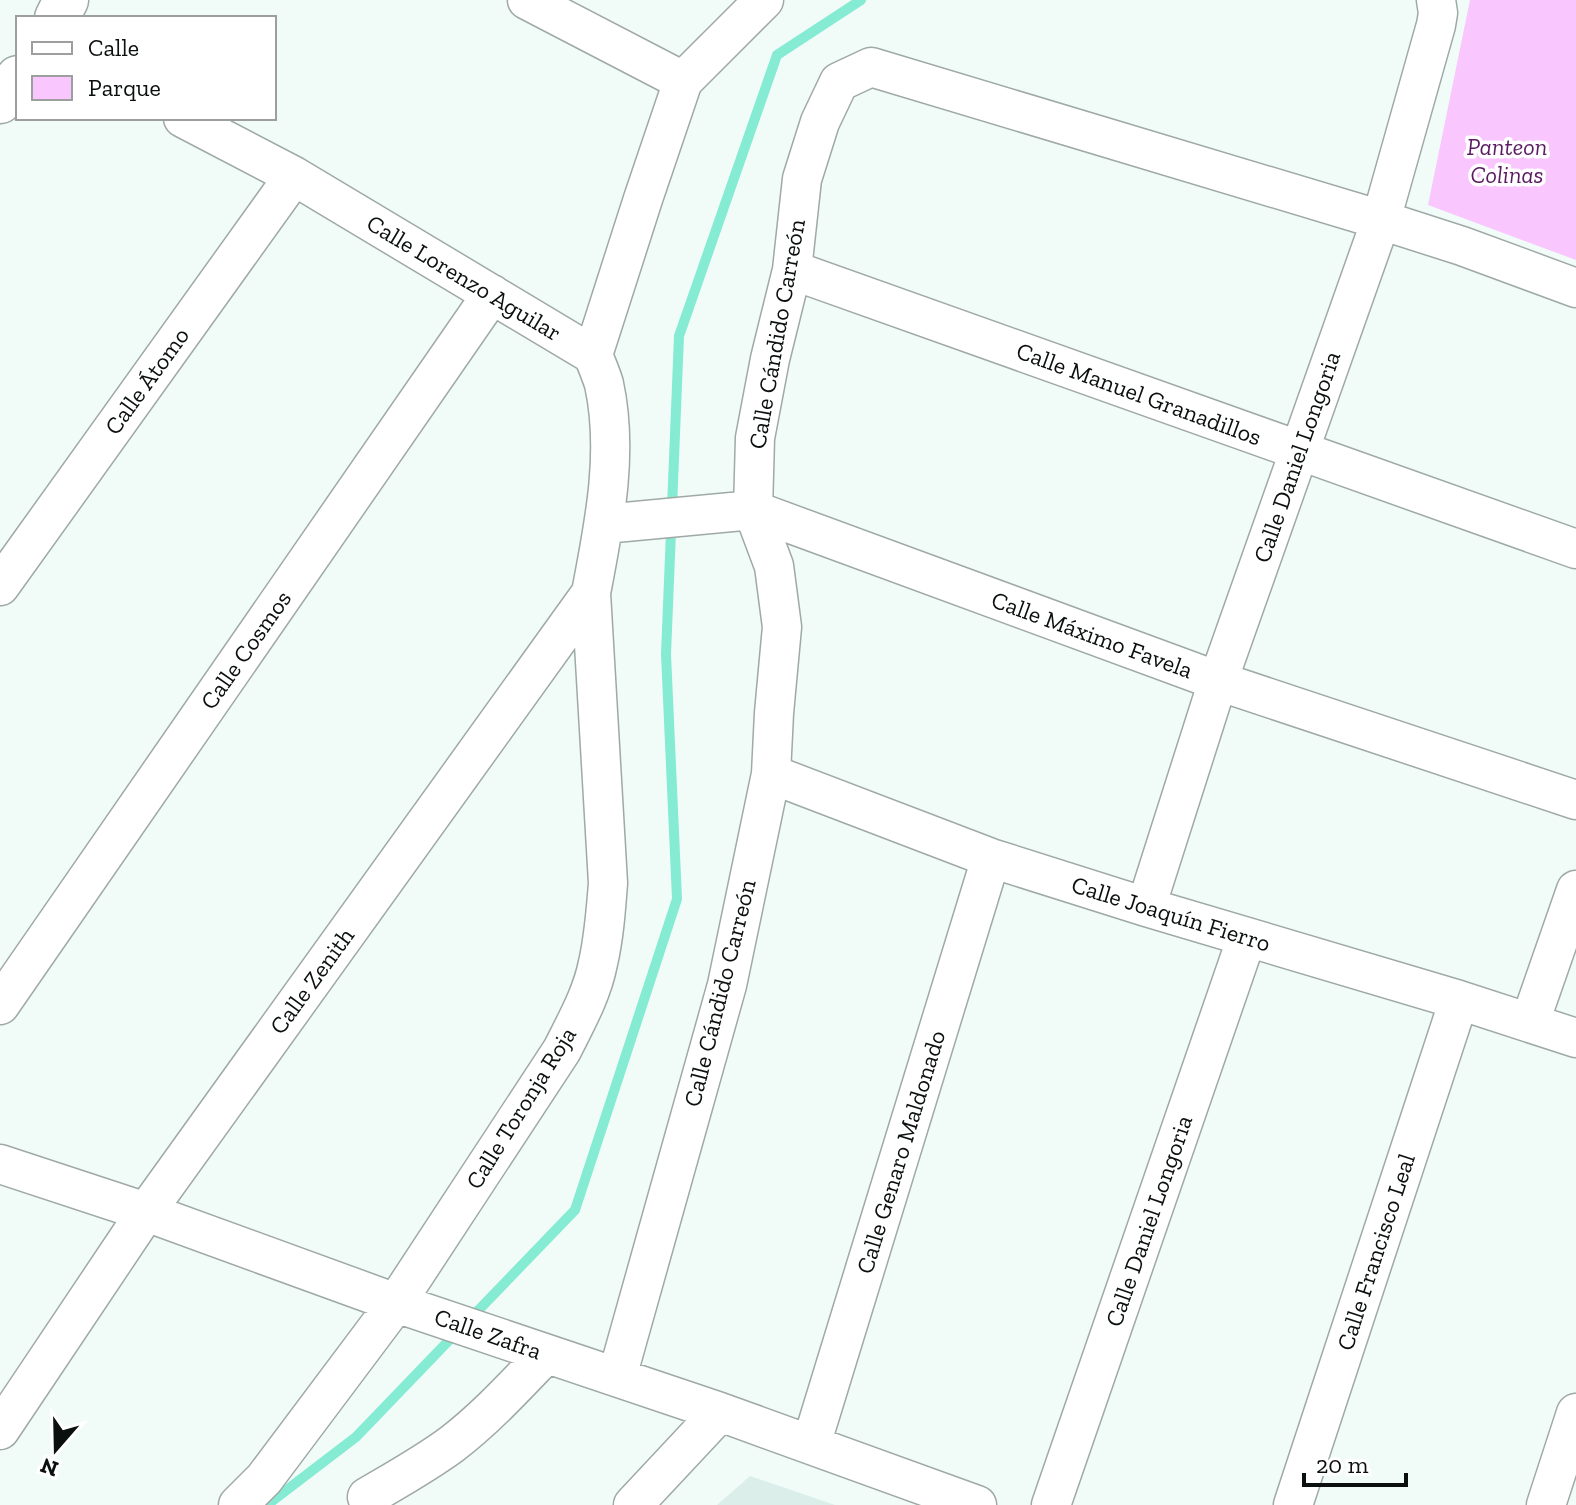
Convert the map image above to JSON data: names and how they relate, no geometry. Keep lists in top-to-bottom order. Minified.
{"streets":{"street":["Calle Lorenzo Aguilar","Calle Cándido Carreón","Calle Átomo","Calle Manuel Granadillos","Calle Daniel Longoria","Calle Máximo Favela","Calle Cosmos","Calle Joaquín Fierro","Calle Zenith","Calle Toronja Roja","Calle Genaro Maldonado","Calle Francisco Leal","Calle Zafra"]},"crossings":[["Calle Lorenzo Aguilar","Calle Átomo"],["Calle Lorenzo Aguilar","Calle Cosmos"],["Calle Cándido Carreón","Calle Manuel Granadillos"],["Calle Cándido Carreón","Calle Daniel Longoria"],["Calle Cándido Carreón","Calle Máximo Favela"],["Calle Cándido Carreón","Calle Joaquín Fierro"],["Calle Cándido Carreón","Calle Zafra"],["Calle Manuel Granadillos","Calle Daniel Longoria"],["Calle Daniel Longoria","Calle Máximo Favela"],["Calle Daniel Longoria","Calle Joaquín Fierro"],["Calle Máximo Favela","Calle Zenith"],["Calle Joaquín Fierro","Calle Genaro Maldonado"],["Calle Joaquín Fierro","Calle Francisco Leal"],["Calle Zenith","Calle Toronja Roja"],["Calle Zenith","Calle Zafra"],["Calle Toronja Roja","Calle Zafra"],["Calle Genaro Maldonado","Calle Zafra"]],"parks":["Panteon Colinas"],"legend":["Calle","Parque"],"scale_bar":"20 m","north":"bottom"}
